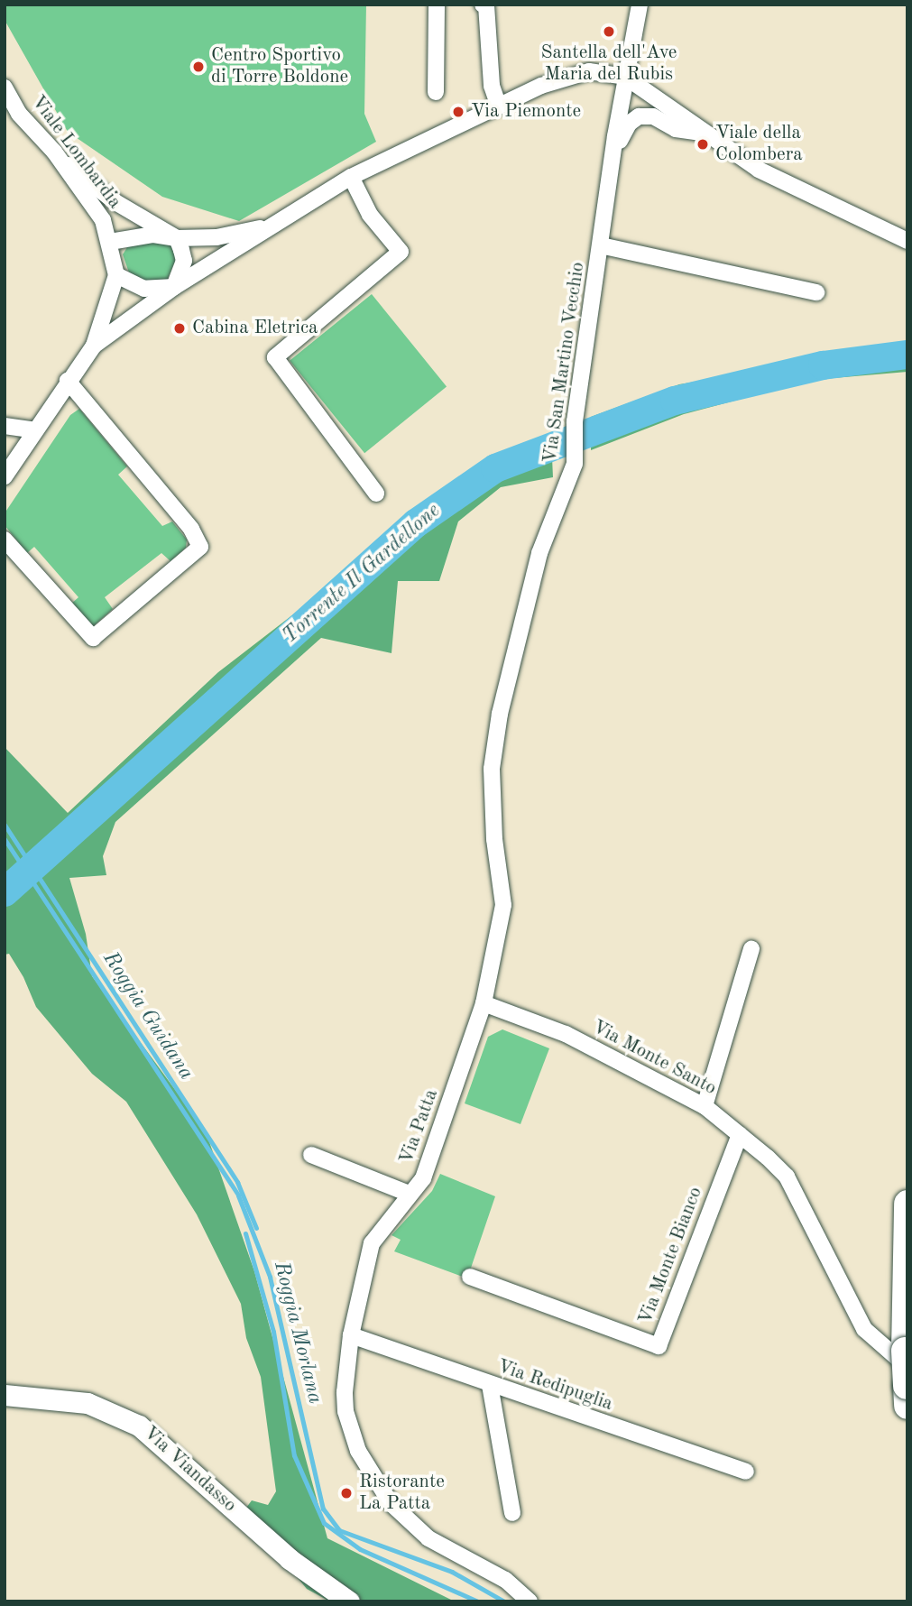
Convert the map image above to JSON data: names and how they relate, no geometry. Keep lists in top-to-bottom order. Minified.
{"streets":{"street":["Viale Lombardia","Via San Martino Vecchio","Via Monte Santo","Via Patta","Via Monte Bianco","Via Redipuglia","Via Viandasso"]},"crossings":[["Via San Martino Vecchio","Via Monte Santo"],["Via San Martino Vecchio","Via Patta"],["Via Monte Santo","Via Patta"],["Via Monte Santo","Via Monte Bianco"],["Via Patta","Via Redipuglia"]],"water":["Torrente Il Gardellone","Roggia Guidana","Roggia Morlana"],"places":["Santella dell'Ave Maria del Rubis","Centro Sportivo di Torre Boldone","Via Piemonte","Viale della Colombera","Cabina Eletrica","Ristorante La Patta"]}
